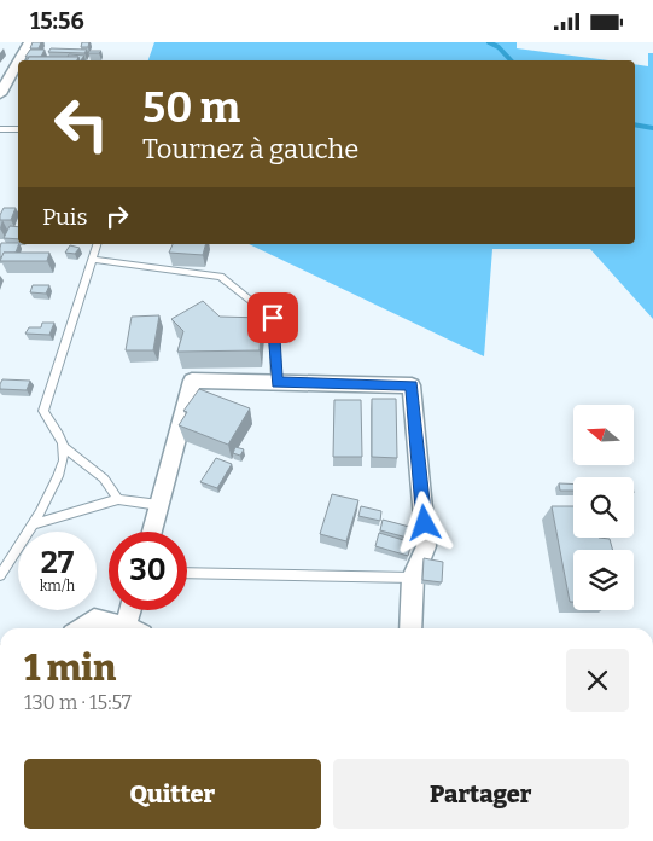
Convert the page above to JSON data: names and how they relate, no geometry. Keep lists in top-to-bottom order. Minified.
{"north":"left","page":{"status":"15:56","turn":["50 m","Tournez à gauche"],"then":"Puis","speed":"27 km/h","limit":"30","heading":["1 min","130 m · 15:57"],"buttons":["Quitter","Partager"]}}
